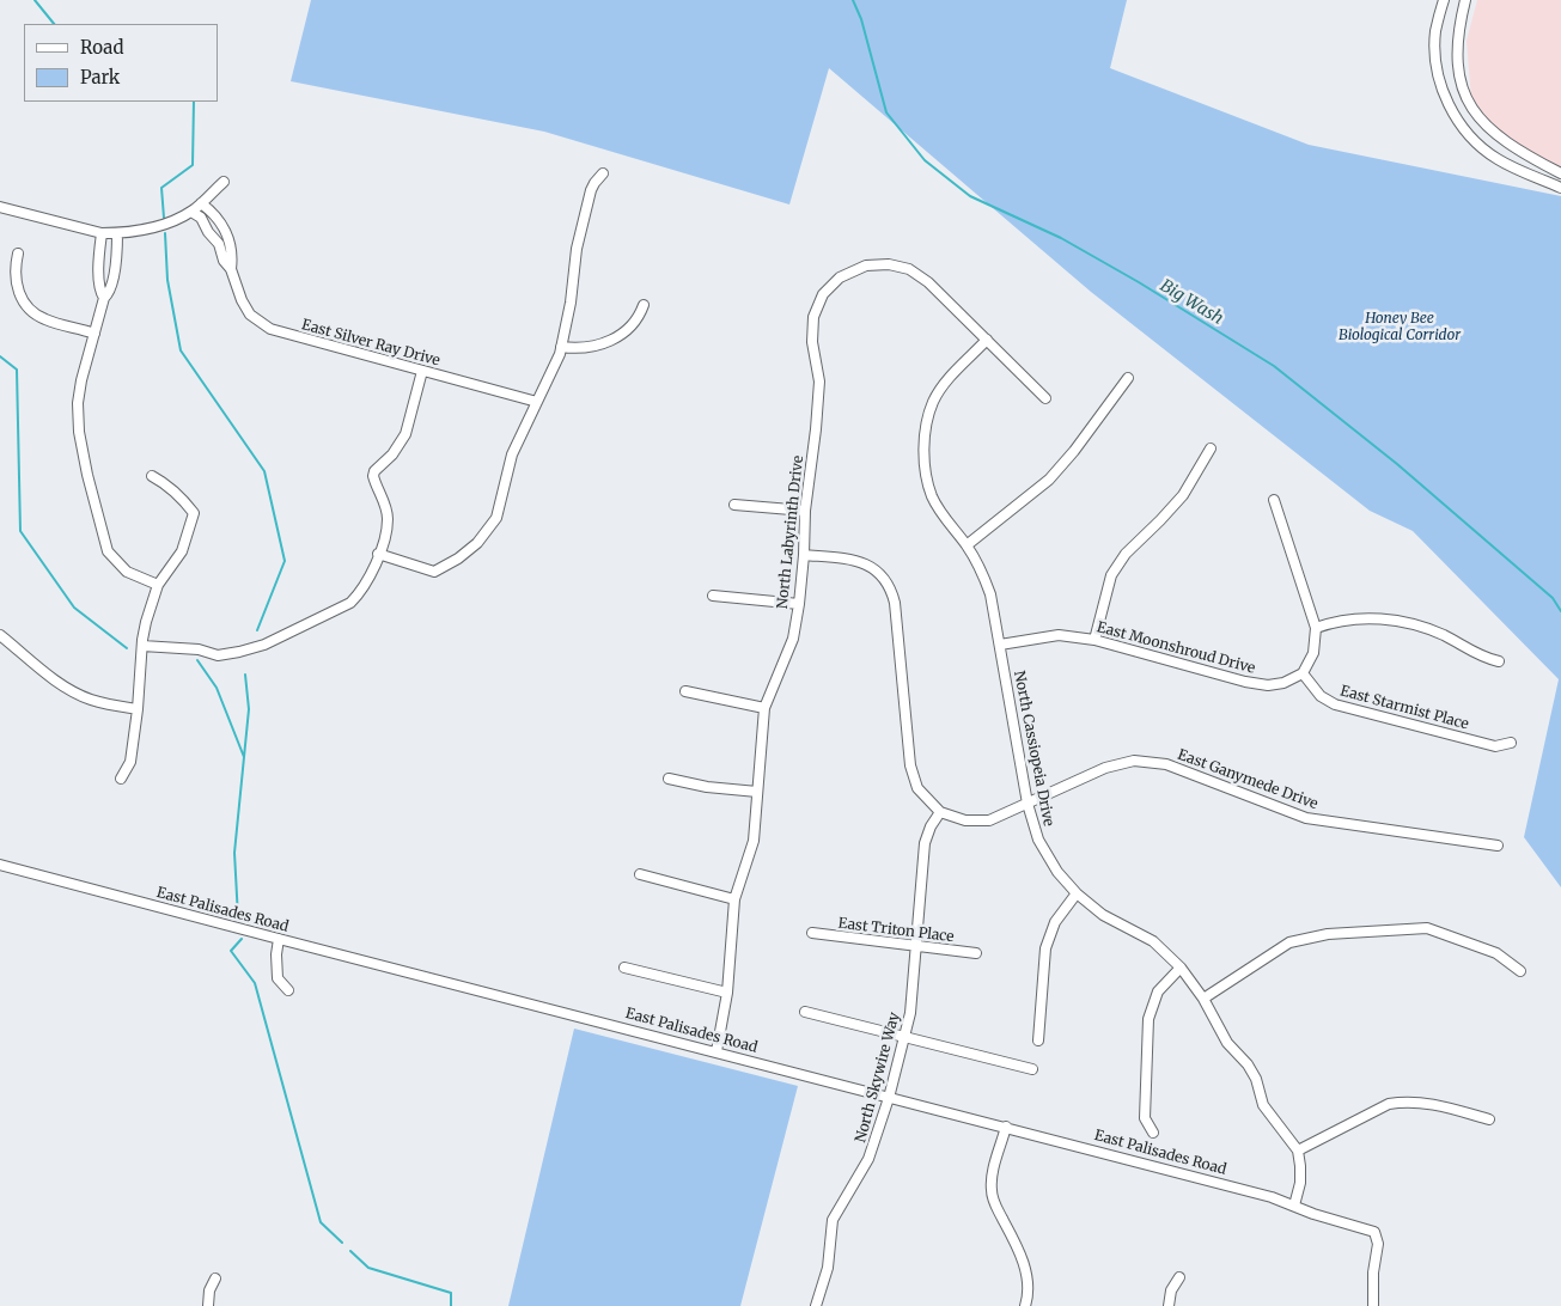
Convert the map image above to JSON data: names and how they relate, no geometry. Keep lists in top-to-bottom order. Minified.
{"streets":{"street":["East Silver Ray Drive","North Labyrinth Drive","East Moonshroud Drive","East Starmist Place","North Cassiopeia Drive","East Ganymede Drive","East Palisades Road","East Triton Place","North Skywire Way"]},"crossings":[["North Labyrinth Drive","North Cassiopeia Drive"],["North Labyrinth Drive","East Palisades Road"],["East Moonshroud Drive","East Starmist Place"],["East Moonshroud Drive","North Cassiopeia Drive"],["North Cassiopeia Drive","East Ganymede Drive"],["North Cassiopeia Drive","East Palisades Road"],["East Ganymede Drive","North Skywire Way"],["East Palisades Road","North Skywire Way"],["East Triton Place","North Skywire Way"]],"water":["Big Wash"],"parks":["Honey Bee Biological Corridor"],"legend":["Road","Park"]}
